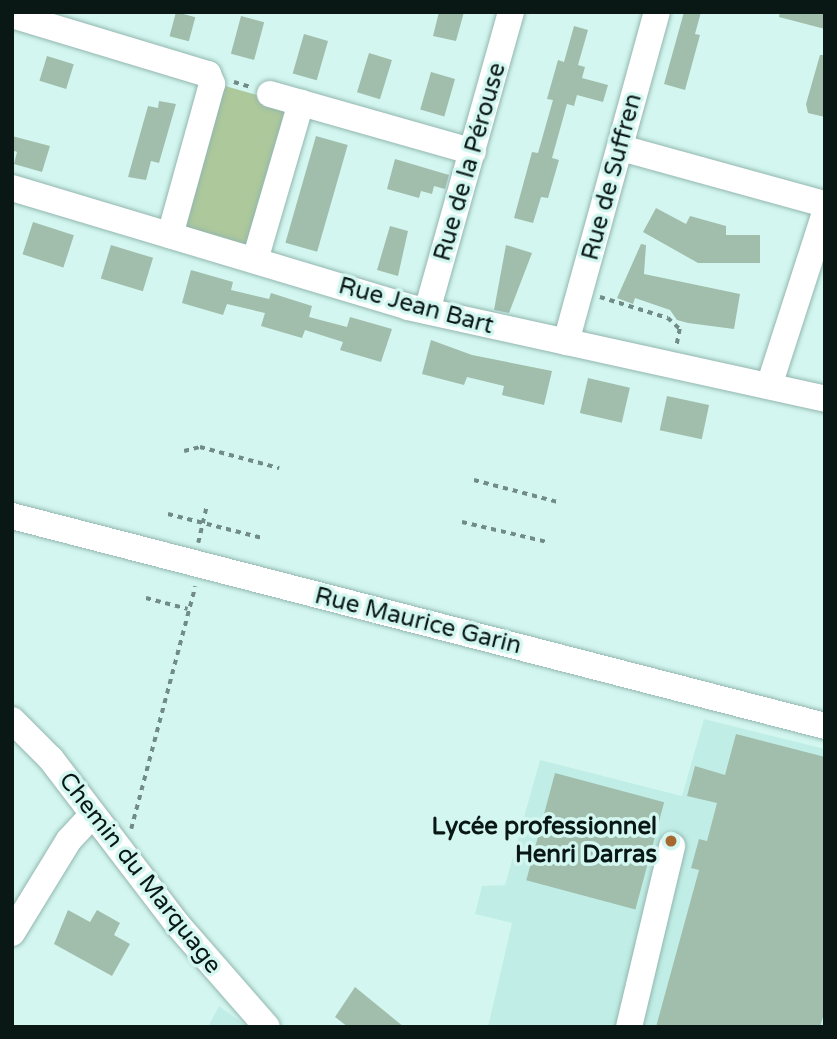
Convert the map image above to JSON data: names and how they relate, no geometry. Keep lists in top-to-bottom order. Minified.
{"streets":{"street":["Rue de la Pérouse","Rue de Suffren","Rue Jean Bart","Rue Maurice Garin","Chemin du Marquage"]},"crossings":[["Rue de la Pérouse","Rue Jean Bart"],["Rue de Suffren","Rue Jean Bart"]],"places":["Lycée professionnel Henri Darras"]}
